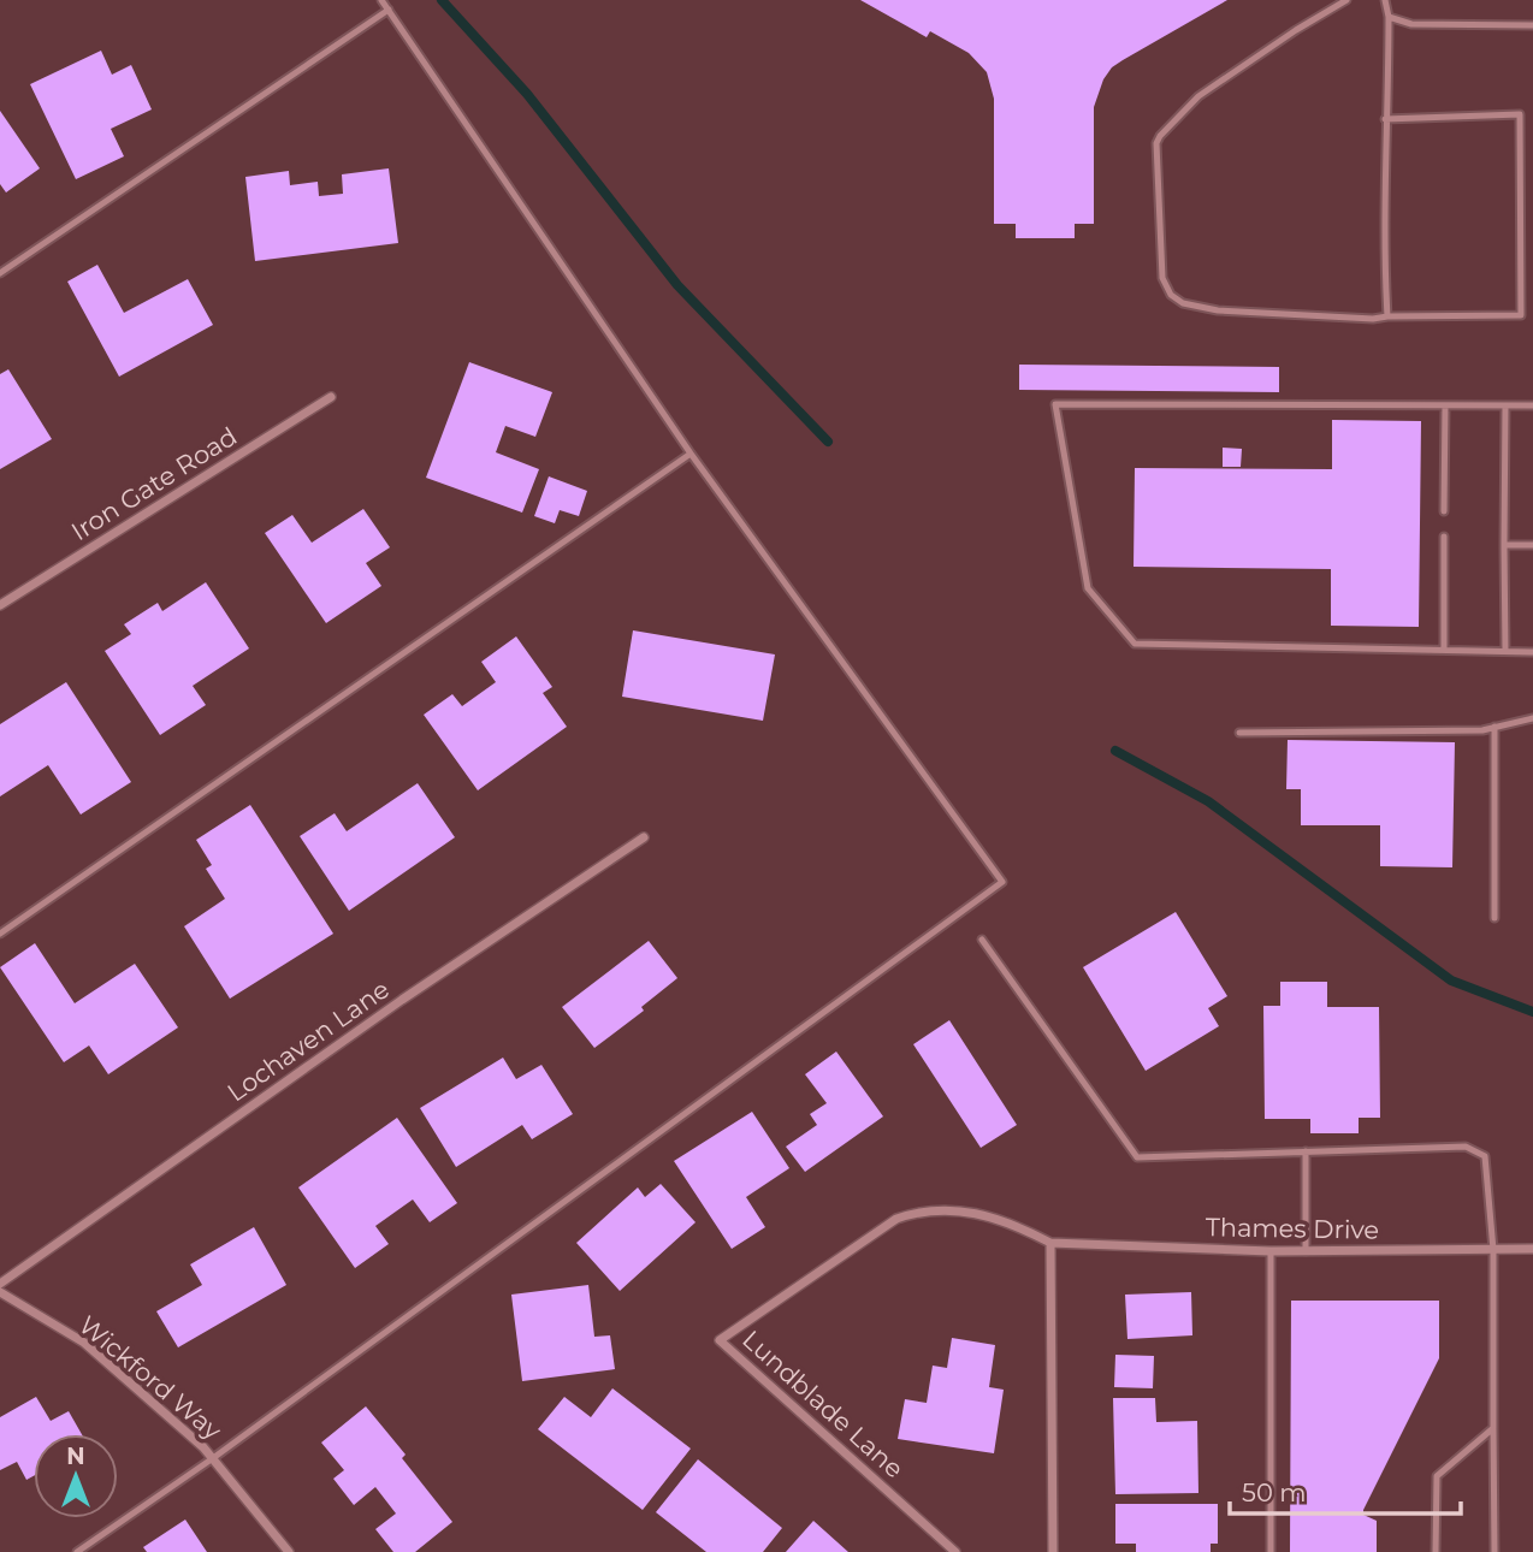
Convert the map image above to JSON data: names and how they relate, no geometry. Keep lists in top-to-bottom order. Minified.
{"streets":{"street":["Iron Gate Road","Lochaven Lane","Thames Drive","Wickford Way","Lundblade Lane"]},"crossings":[["Thames Drive","Lundblade Lane"]],"scale_bar":"50 m","north":"top"}
